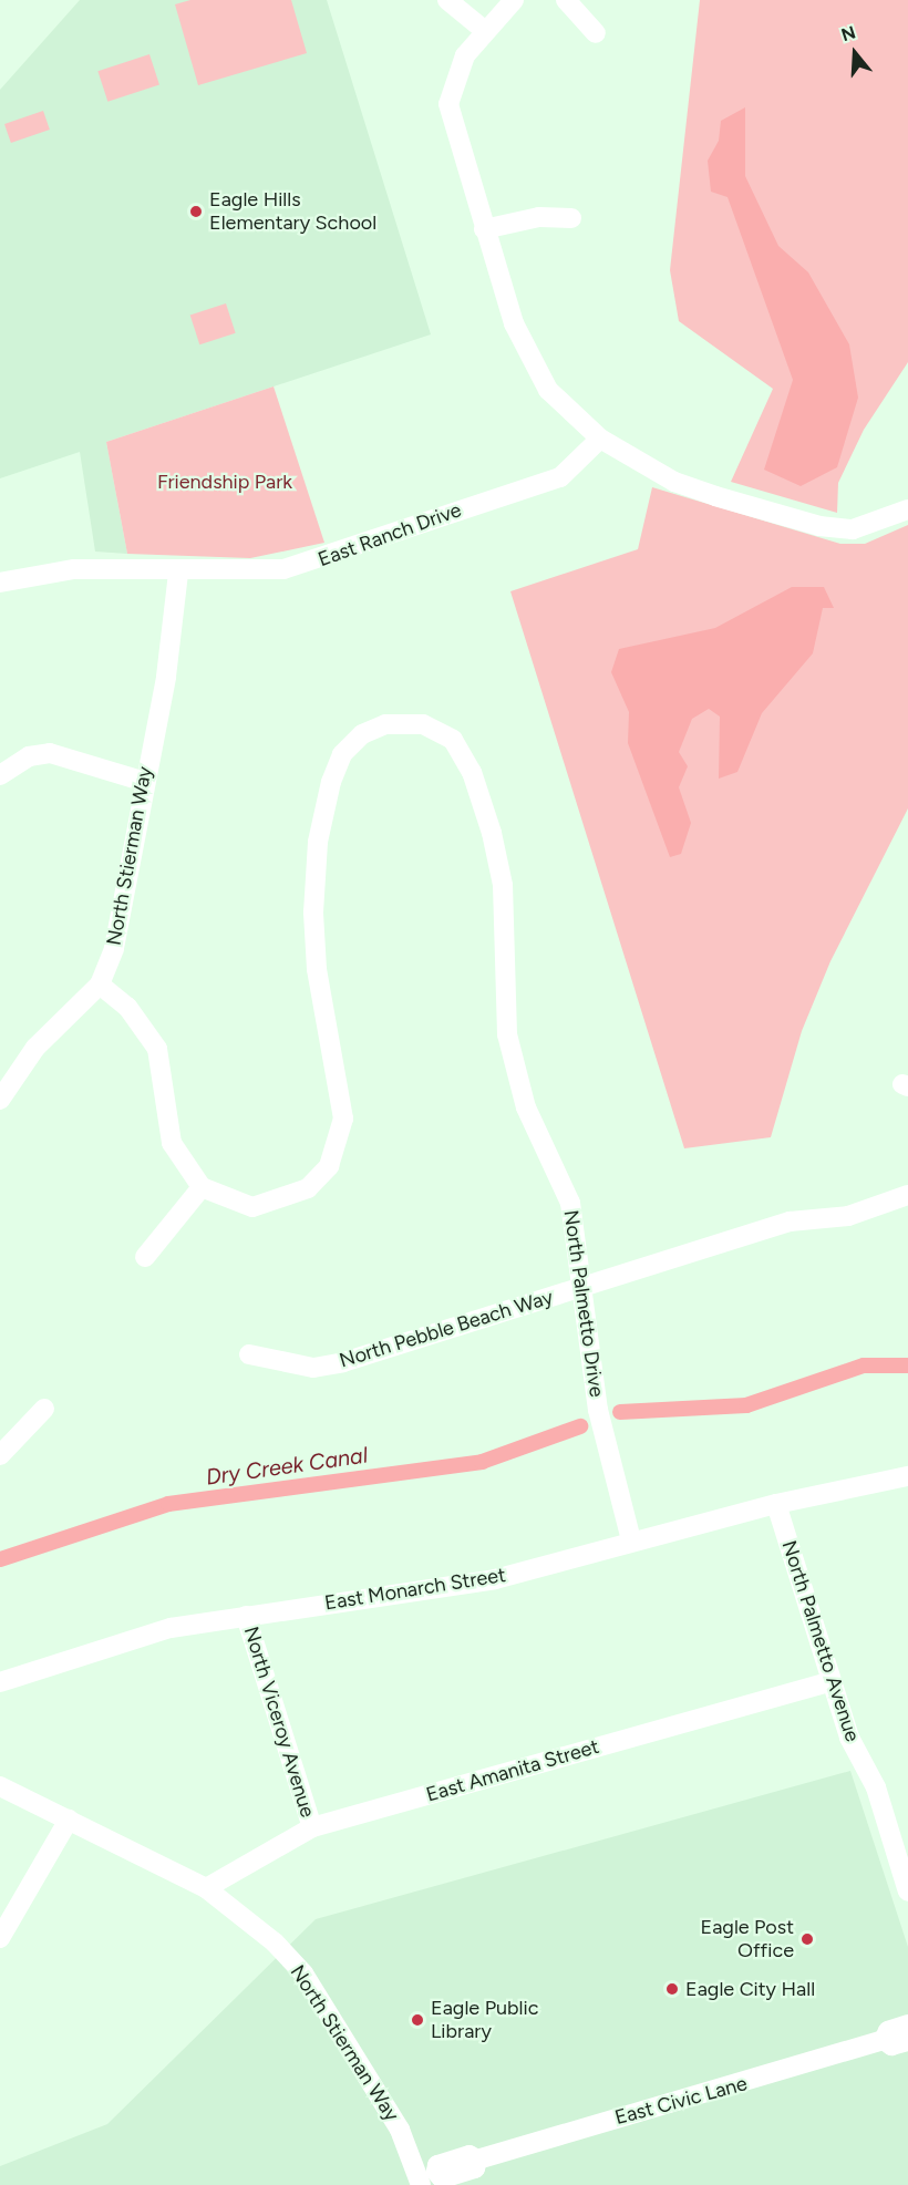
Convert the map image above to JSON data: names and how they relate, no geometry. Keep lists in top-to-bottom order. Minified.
{"streets":{"street":["East Ranch Drive","North Stierman Way","North Palmetto Drive","North Pebble Beach Way","East Monarch Street","North Palmetto Avenue","North Viceroy Avenue","East Amanita Street","East Civic Lane"]},"crossings":[["East Ranch Drive","North Stierman Way"],["North Stierman Way","East Amanita Street"],["North Stierman Way","East Civic Lane"],["North Palmetto Drive","North Pebble Beach Way"],["North Palmetto Drive","East Monarch Street"],["East Monarch Street","North Palmetto Avenue"],["East Monarch Street","North Viceroy Avenue"],["North Palmetto Avenue","East Amanita Street"],["North Viceroy Avenue","East Amanita Street"]],"water":["Dry Creek Canal"],"parks":["Friendship Park"],"places":["Eagle Hills Elementary School","Eagle Post Office","Eagle City Hall","Eagle Public Library"],"north":"top"}
